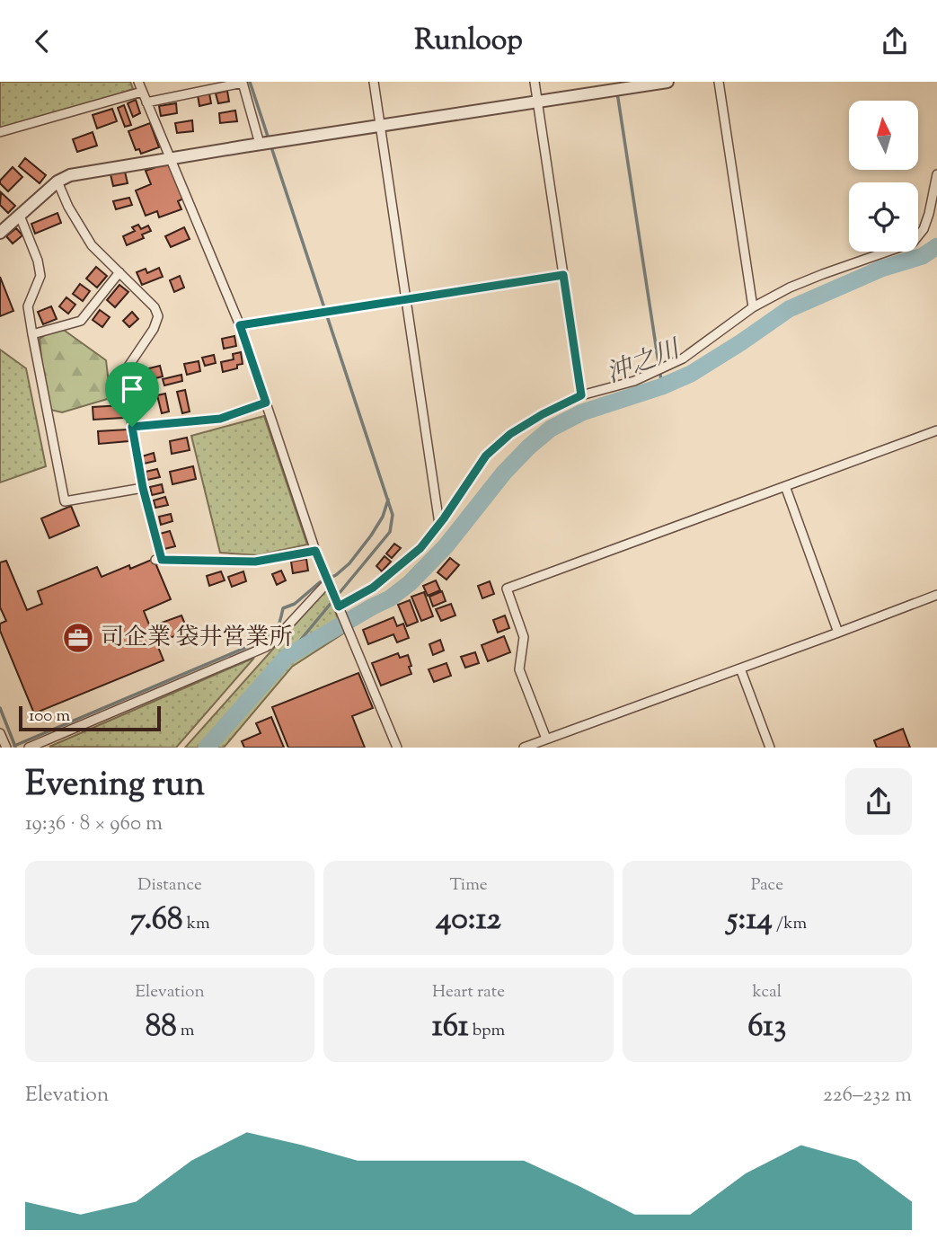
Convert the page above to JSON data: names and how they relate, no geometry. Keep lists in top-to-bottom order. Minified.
{"water":["沖之川"],"places":{"office":["司企業 袋井営業所"]},"scale_bar":"100 m","north":"top","page":{"header":"Runloop","scale":"100 m","heading":["Evening run","19:36 · 8 × 960 m"],"stats":[["Distance","7.68 km"],["Time","40:12"],["Pace","5:14 /km"],["Elevation","88 m"],["Heart rate","161 bpm"],["kcal","613"]],"chart":["Elevation","226–232 m"]}}
